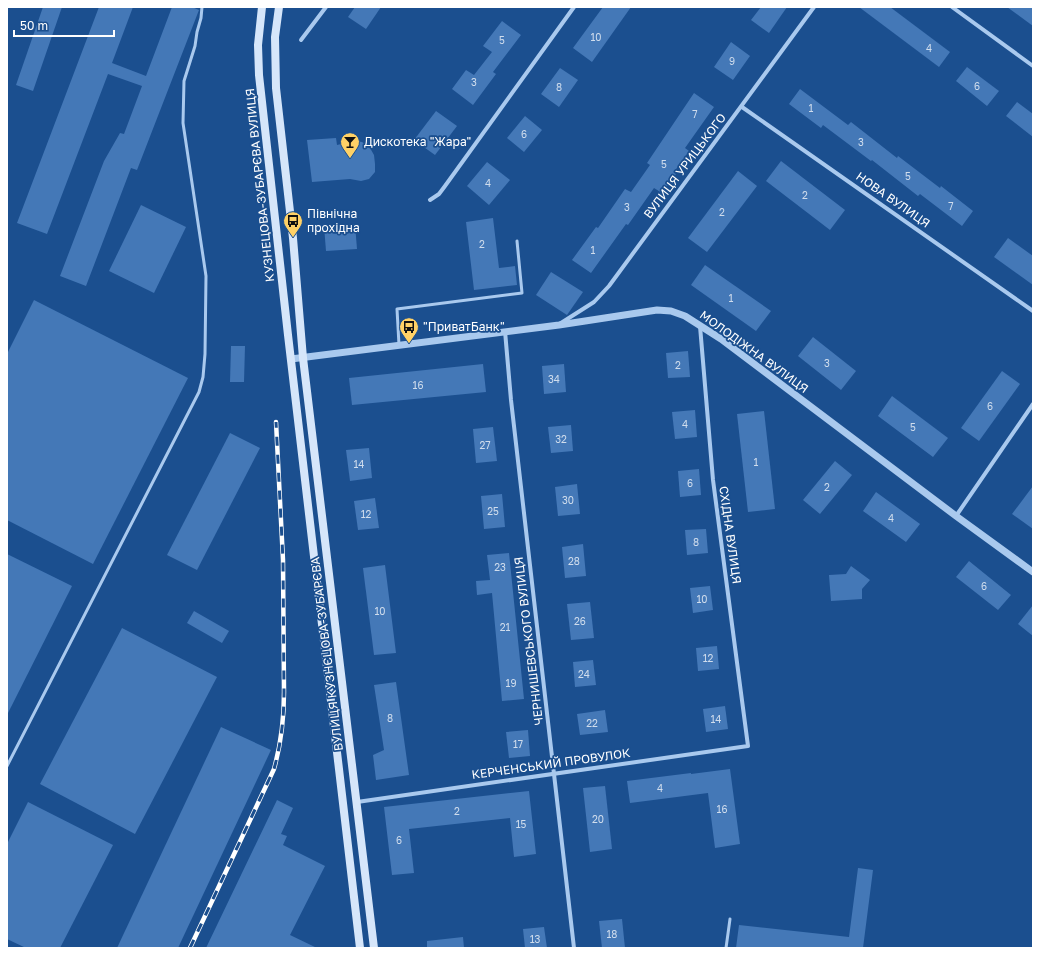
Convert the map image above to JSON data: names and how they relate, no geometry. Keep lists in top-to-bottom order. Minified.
{"streets":{"main road":["КУЗНЕЦОВА-ЗУБАРЄВА ВУЛИЦЯ","ВУЛИЦЯ КУЗНЄЦОВА-ЗУБАРЄВА"],"street":["ВУЛИЦЯ УРИЦЬКОГО","НОВА ВУЛИЦЯ","МОЛОДІЖНА ВУЛИЦЯ","СХІДНА ВУЛИЦЯ","ЧЕРНИШЕВСЬКОГО ВУЛИЦЯ","КЕРЧЕНСЬКИЙ ПРОВУЛОК"]},"crossings":[["ВУЛИЦЯ УРИЦЬКОГО","НОВА ВУЛИЦЯ"],["ВУЛИЦЯ УРИЦЬКОГО","МОЛОДІЖНА ВУЛИЦЯ"],["КУЗНЕЦОВА-ЗУБАРЄВА ВУЛИЦЯ","МОЛОДІЖНА ВУЛИЦЯ"],["КУЗНЕЦОВА-ЗУБАРЄВА ВУЛИЦЯ","ВУЛИЦЯ КУЗНЄЦОВА-ЗУБАРЄВА"],["МОЛОДІЖНА ВУЛИЦЯ","СХІДНА ВУЛИЦЯ"],["МОЛОДІЖНА ВУЛИЦЯ","ЧЕРНИШЕВСЬКОГО ВУЛИЦЯ"],["МОЛОДІЖНА ВУЛИЦЯ","ВУЛИЦЯ КУЗНЄЦОВА-ЗУБАРЄВА"],["СХІДНА ВУЛИЦЯ","КЕРЧЕНСЬКИЙ ПРОВУЛОК"],["ЧЕРНИШЕВСЬКОГО ВУЛИЦЯ","КЕРЧЕНСЬКИЙ ПРОВУЛОК"],["ВУЛИЦЯ КУЗНЄЦОВА-ЗУБАРЄВА","КЕРЧЕНСЬКИЙ ПРОВУЛОК"]],"places":{"bar":["Дискотека \"Жара\""],"bus stop":["Північна прохідна","\"ПриватБанк\""]},"house_numbers":["10","5","4","9","3","6","8","1","7","6","3","5","5","4","2","7","3","2","2","1","1","3","2","34","16","6","4","5","32","27","1","14","6","2","30","25","12","4","8","28","23","6","10","10","26","21","12","24","19","8","14","22","17","4","16","2","20","15","6","18","13"],"scale_bar":"50 m"}
